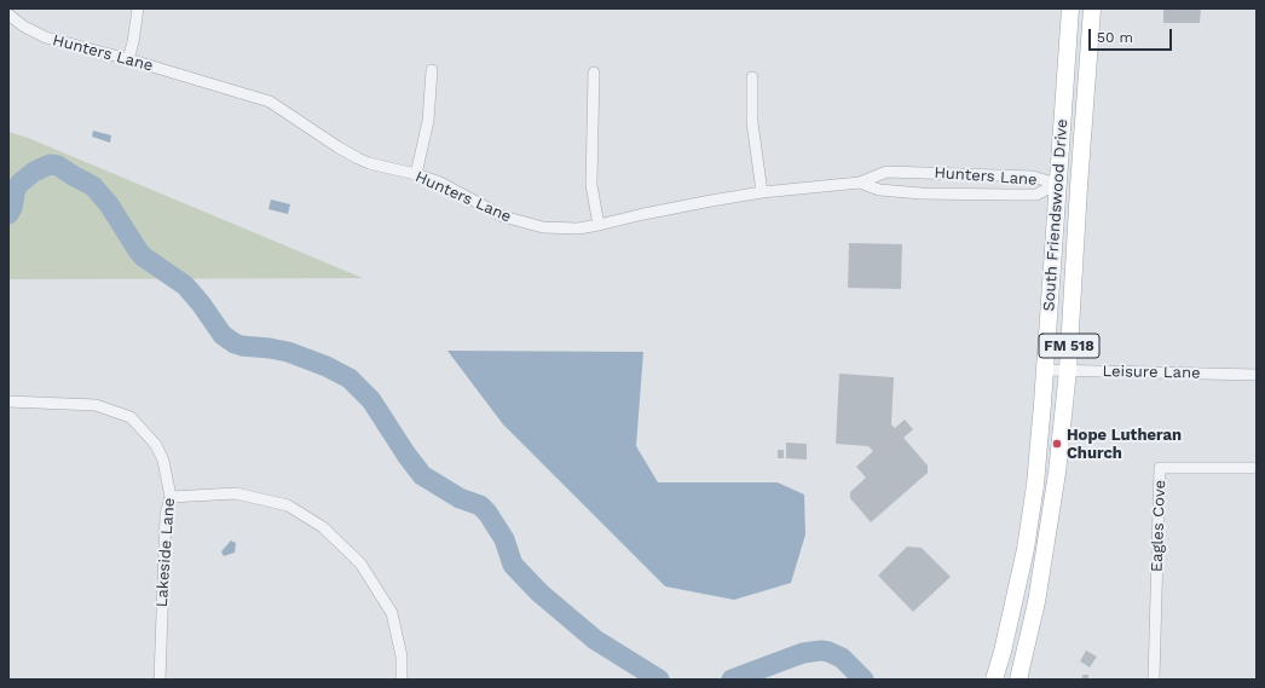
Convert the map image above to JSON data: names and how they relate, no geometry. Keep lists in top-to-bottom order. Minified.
{"streets":{"main road":["South Friendswood Drive","FM 518"],"street":["Hunters Lane","Leisure Lane","Eagles Cove","Lakeside Lane"]},"crossings":[["Hunters Lane","South Friendswood Drive"],["South Friendswood Drive","Leisure Lane"]],"places":["Hope Lutheran Church"],"scale_bar":"50 m"}
